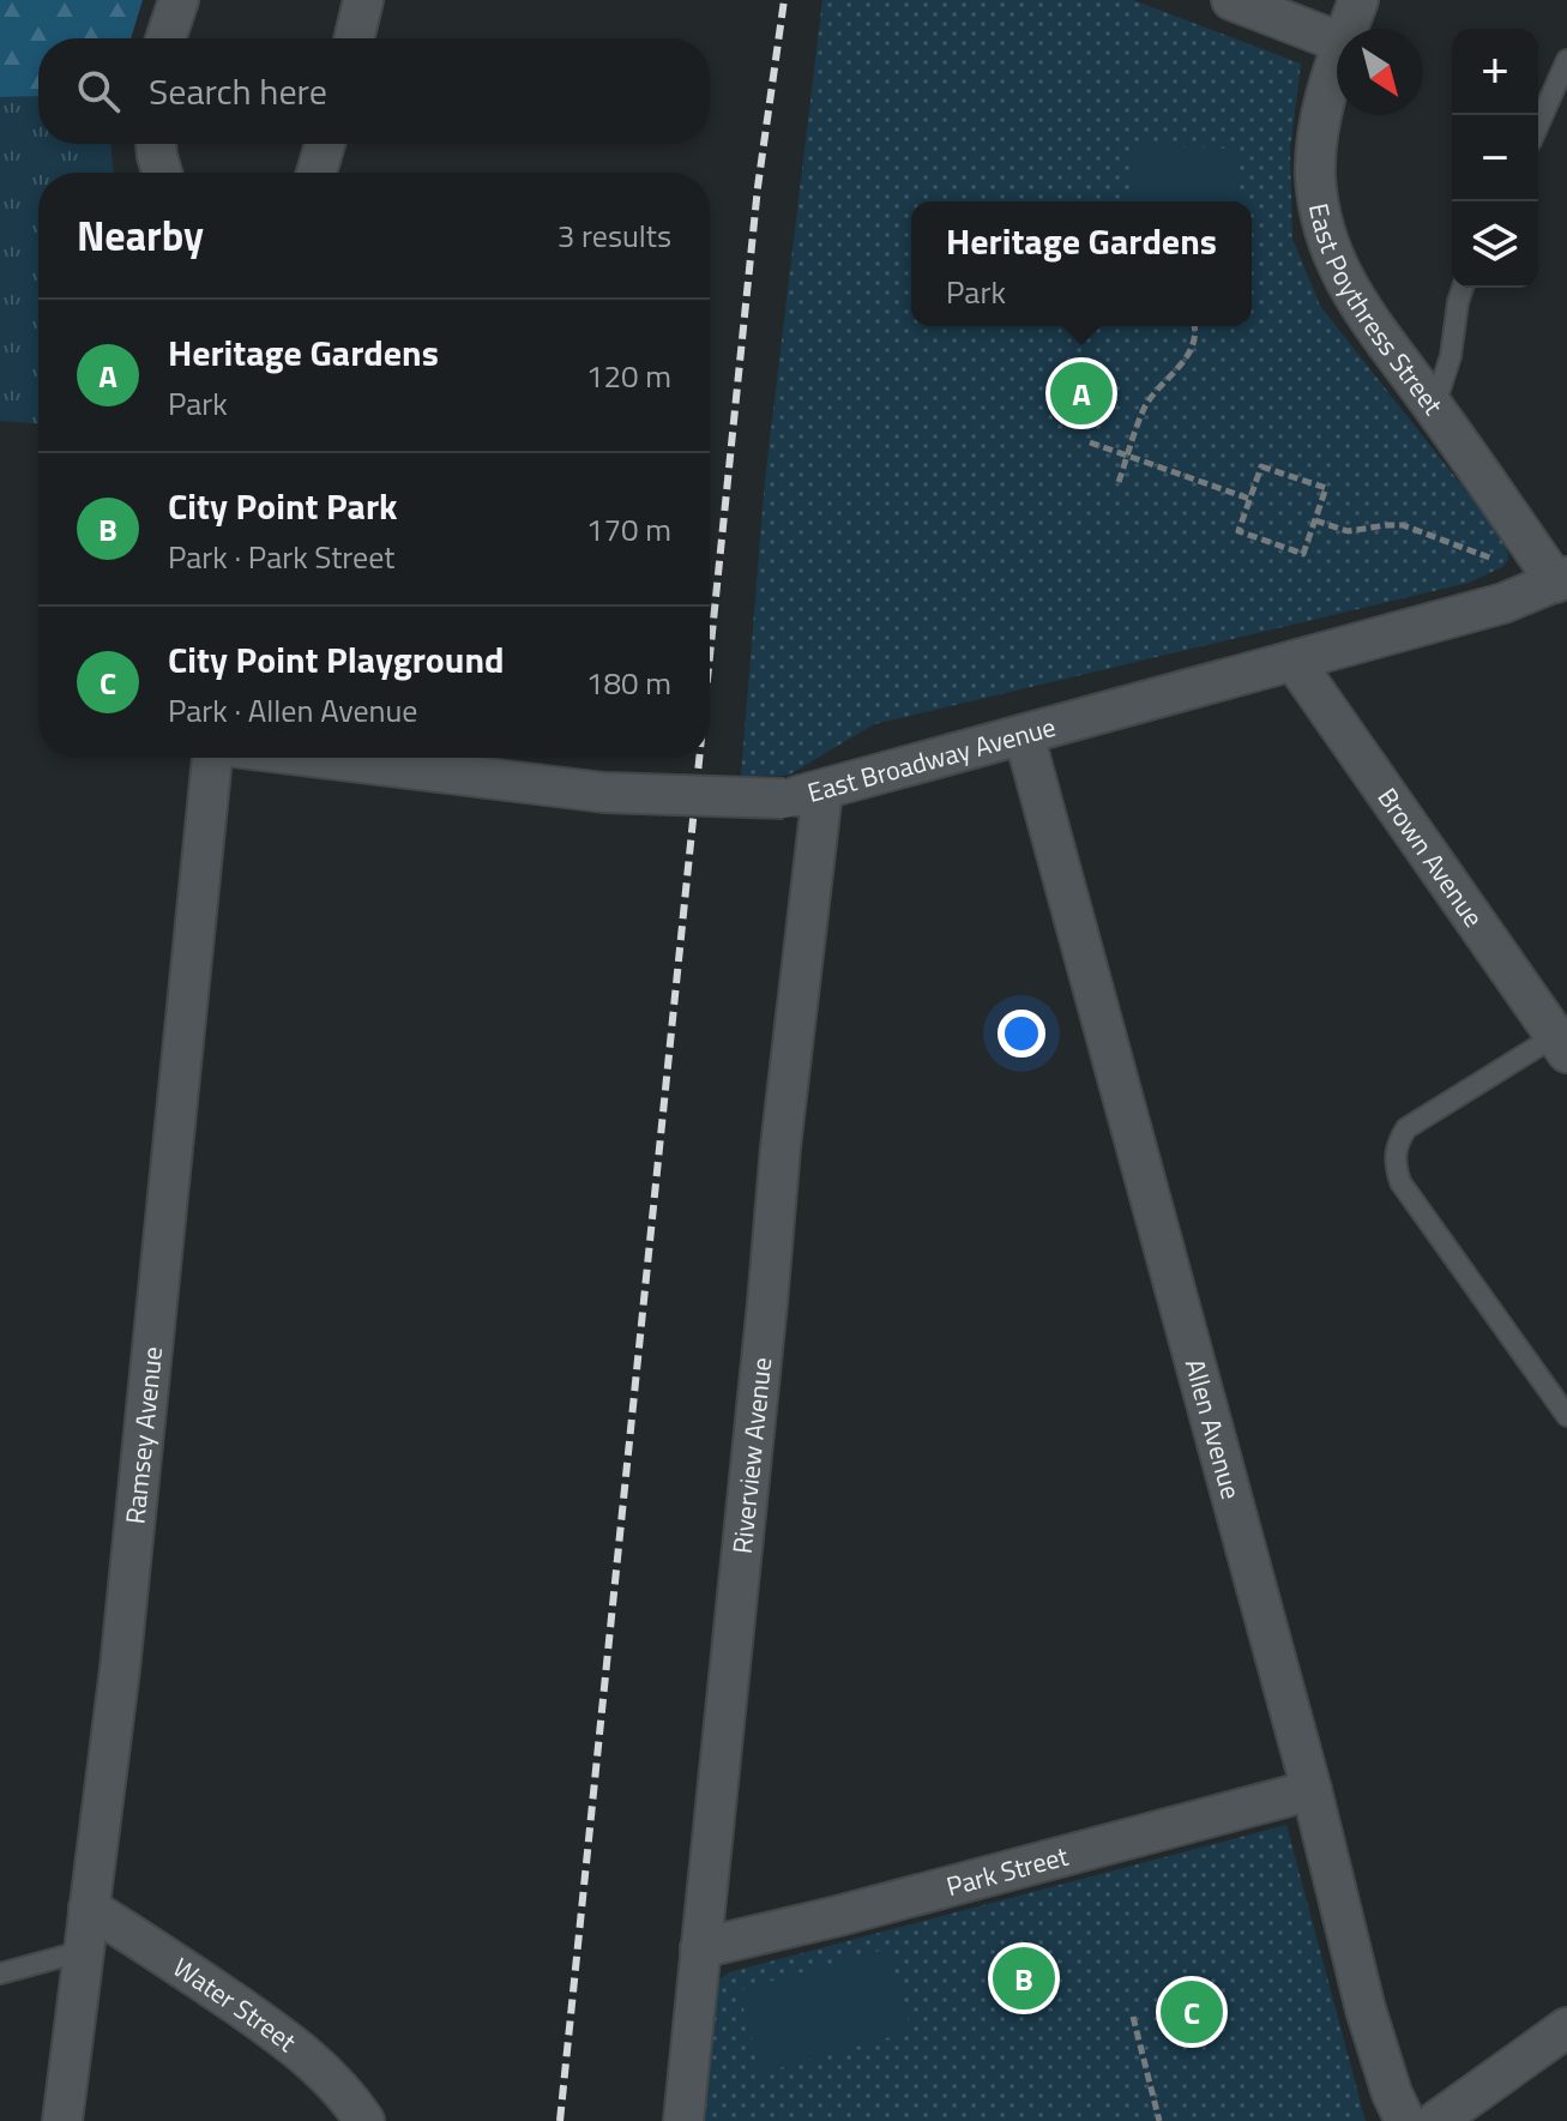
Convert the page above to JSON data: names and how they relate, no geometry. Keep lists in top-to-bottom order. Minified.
{"streets":{"street":["East Poythress Street","East Broadway Avenue","Brown Avenue","Allen Avenue","Ramsey Avenue","Riverview Avenue","Park Street","Water Street"]},"crossings":[["East Poythress Street","East Broadway Avenue"],["East Broadway Avenue","Brown Avenue"],["East Broadway Avenue","Allen Avenue"],["East Broadway Avenue","Riverview Avenue"],["Allen Avenue","Park Street"],["Ramsey Avenue","Water Street"],["Riverview Avenue","Park Street"]],"north":"bottom right","page":{"map_buttons":["+","−"],"search":"Search here","heading":["Nearby","3 results"],"popup":["Heritage Gardens","Park"],"list":[{"mark":"A","name":"Heritage Gardens","note":"Park","value":"120 m"},{"mark":"B","name":"City Point Park","note":"Park · Park Street","value":"170 m"},{"mark":"C","name":"City Point Playground","note":"Park · Allen Avenue","value":"180 m"}],"pins":["A","B","C"]}}
